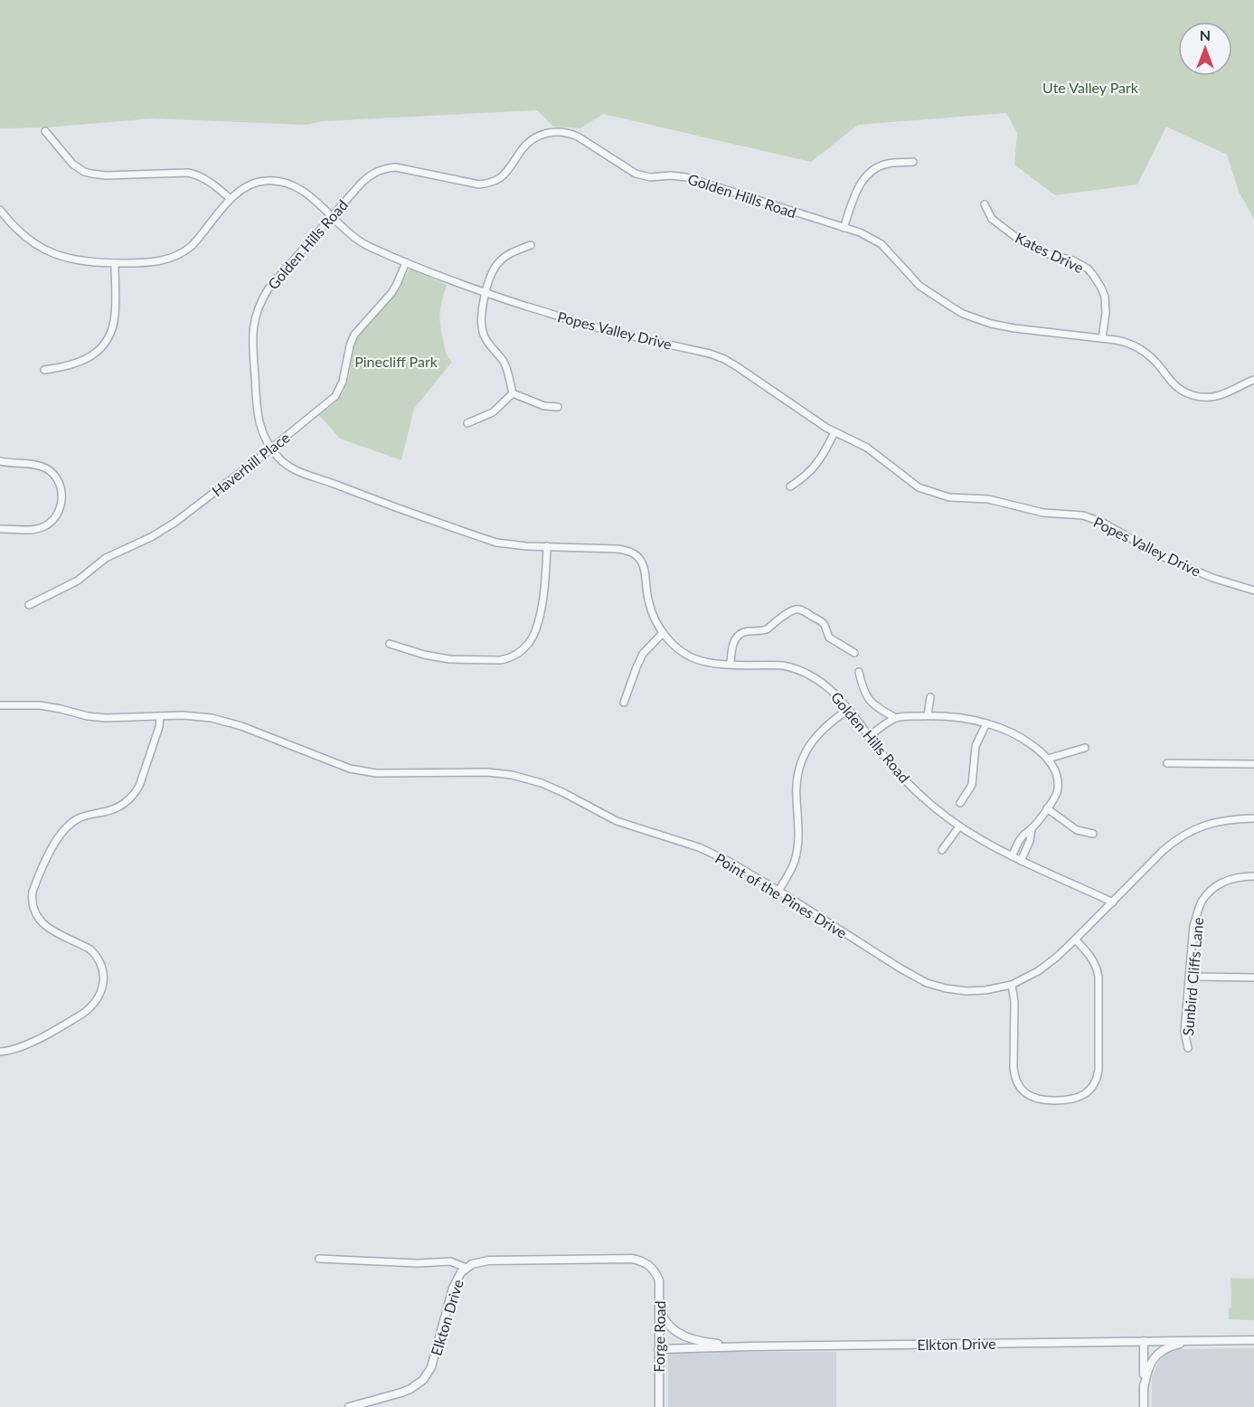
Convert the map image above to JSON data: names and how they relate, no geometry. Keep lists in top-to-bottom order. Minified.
{"streets":{"street":["Golden Hills Road","Kates Drive","Popes Valley Drive","Haverhill Place","Point of the Pines Drive","Sunbird Cliffs Lane","Elkton Drive","Forge Road"]},"crossings":[["Golden Hills Road","Kates Drive"],["Golden Hills Road","Popes Valley Drive"],["Golden Hills Road","Haverhill Place"],["Golden Hills Road","Point of the Pines Drive"],["Popes Valley Drive","Haverhill Place"],["Elkton Drive","Forge Road"]],"parks":["Ute Valley Park","Pinecliff Park"],"north":"top"}
